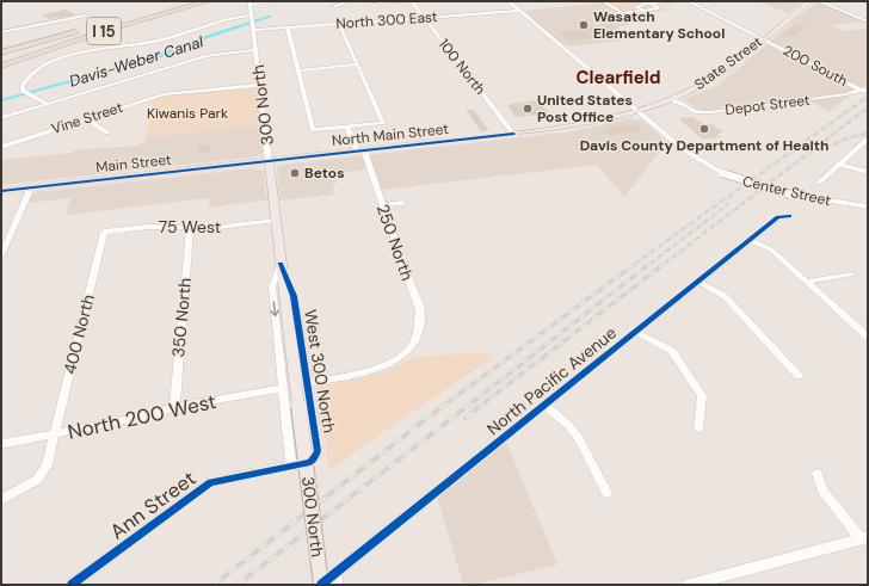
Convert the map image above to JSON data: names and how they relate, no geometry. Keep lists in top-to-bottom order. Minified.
{"streets":{"highway":["I 15"],"main road":["State Street","300 North","North Main Street","Main Street"],"street":["North 300 East","200 South","100 North","Depot Street","Vine Street","Center Street","75 West","250 North","350 North","400 North","West 300 North","North Pacific Avenue","North 200 West","Ann Street"]},"crossings":[["North 300 East","100 North"],["North 300 East","300 North"],["North 300 East","Center Street"],["State Street","200 South"],["State Street","Depot Street"],["State Street","North Main Street"],["State Street","Center Street"],["200 South","Depot Street"],["100 North","North Main Street"],["300 North","Vine Street"],["300 North","North Main Street"],["300 North","Main Street"],["300 North","75 West"],["300 North","West 300 North"],["North Main Street","Main Street"],["North Main Street","250 North"],["75 West","350 North"],["75 West","400 North"],["250 North","West 300 North"],["350 North","North 200 West"],["400 North","North 200 West"],["West 300 North","North 200 West"],["West 300 North","Ann Street"]],"districts":["Clearfield"],"water":["Davis-Weber Canal"],"parks":["Kiwanis Park"],"places":["Wasatch Elementary School","United States Post Office","Davis County Department of Health","Betos"]}
